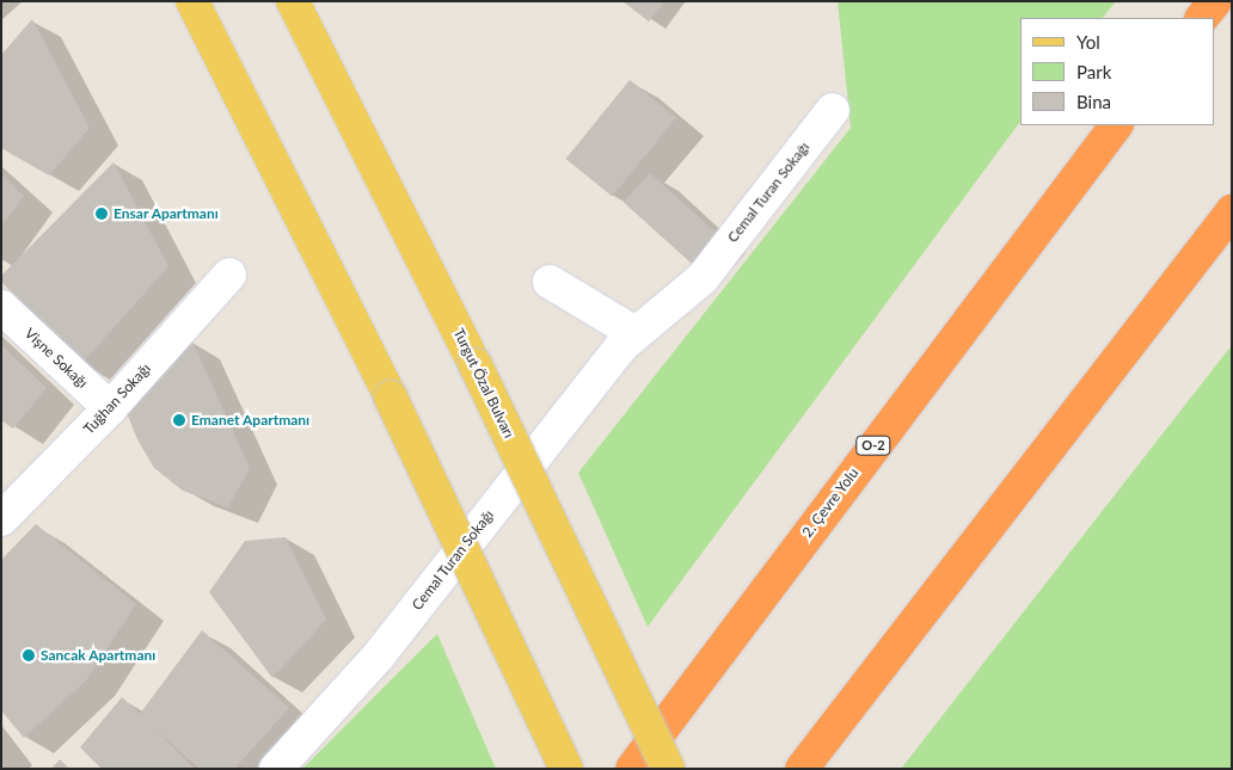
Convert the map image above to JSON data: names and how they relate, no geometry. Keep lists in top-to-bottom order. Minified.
{"streets":{"highway":["O-2","2. Çevre Yolu"],"main road":["Turgut Özal Bulvarı"],"street":["Cemal Turan Sokağı","Vişne Sokağı","Tuğhan Sokağı"]},"crossings":[["Vişne Sokağı","Tuğhan Sokağı"]],"places":["Ensar Apartmanı","Emanet Apartmanı","Sancak Apartmanı"],"legend":["Yol","Park","Bina"]}
